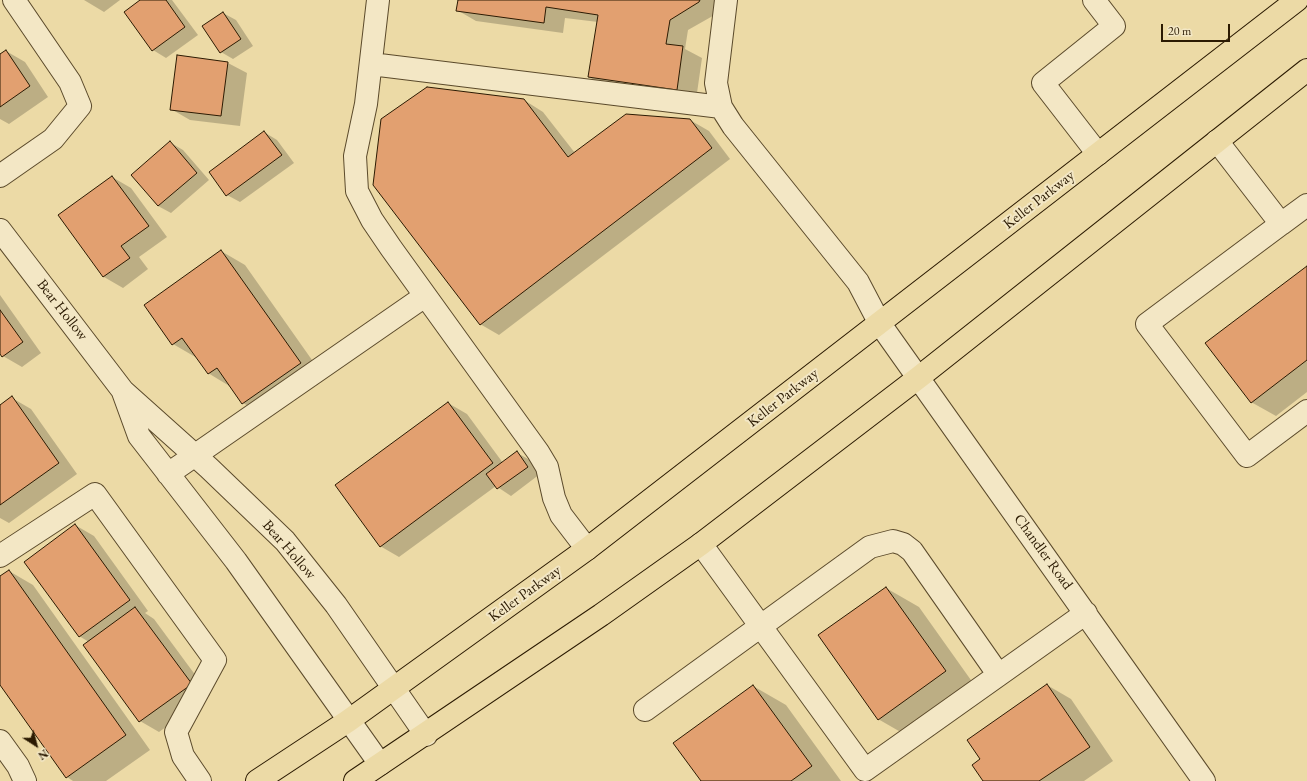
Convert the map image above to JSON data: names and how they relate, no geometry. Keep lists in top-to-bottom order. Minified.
{"streets":{"main road":["Keller Parkway"],"street":["Bear Hollow","Chandler Road"]},"crossings":[["Keller Parkway","Bear Hollow"],["Keller Parkway","Chandler Road"]],"scale_bar":"20 m","north":"bottom right"}
